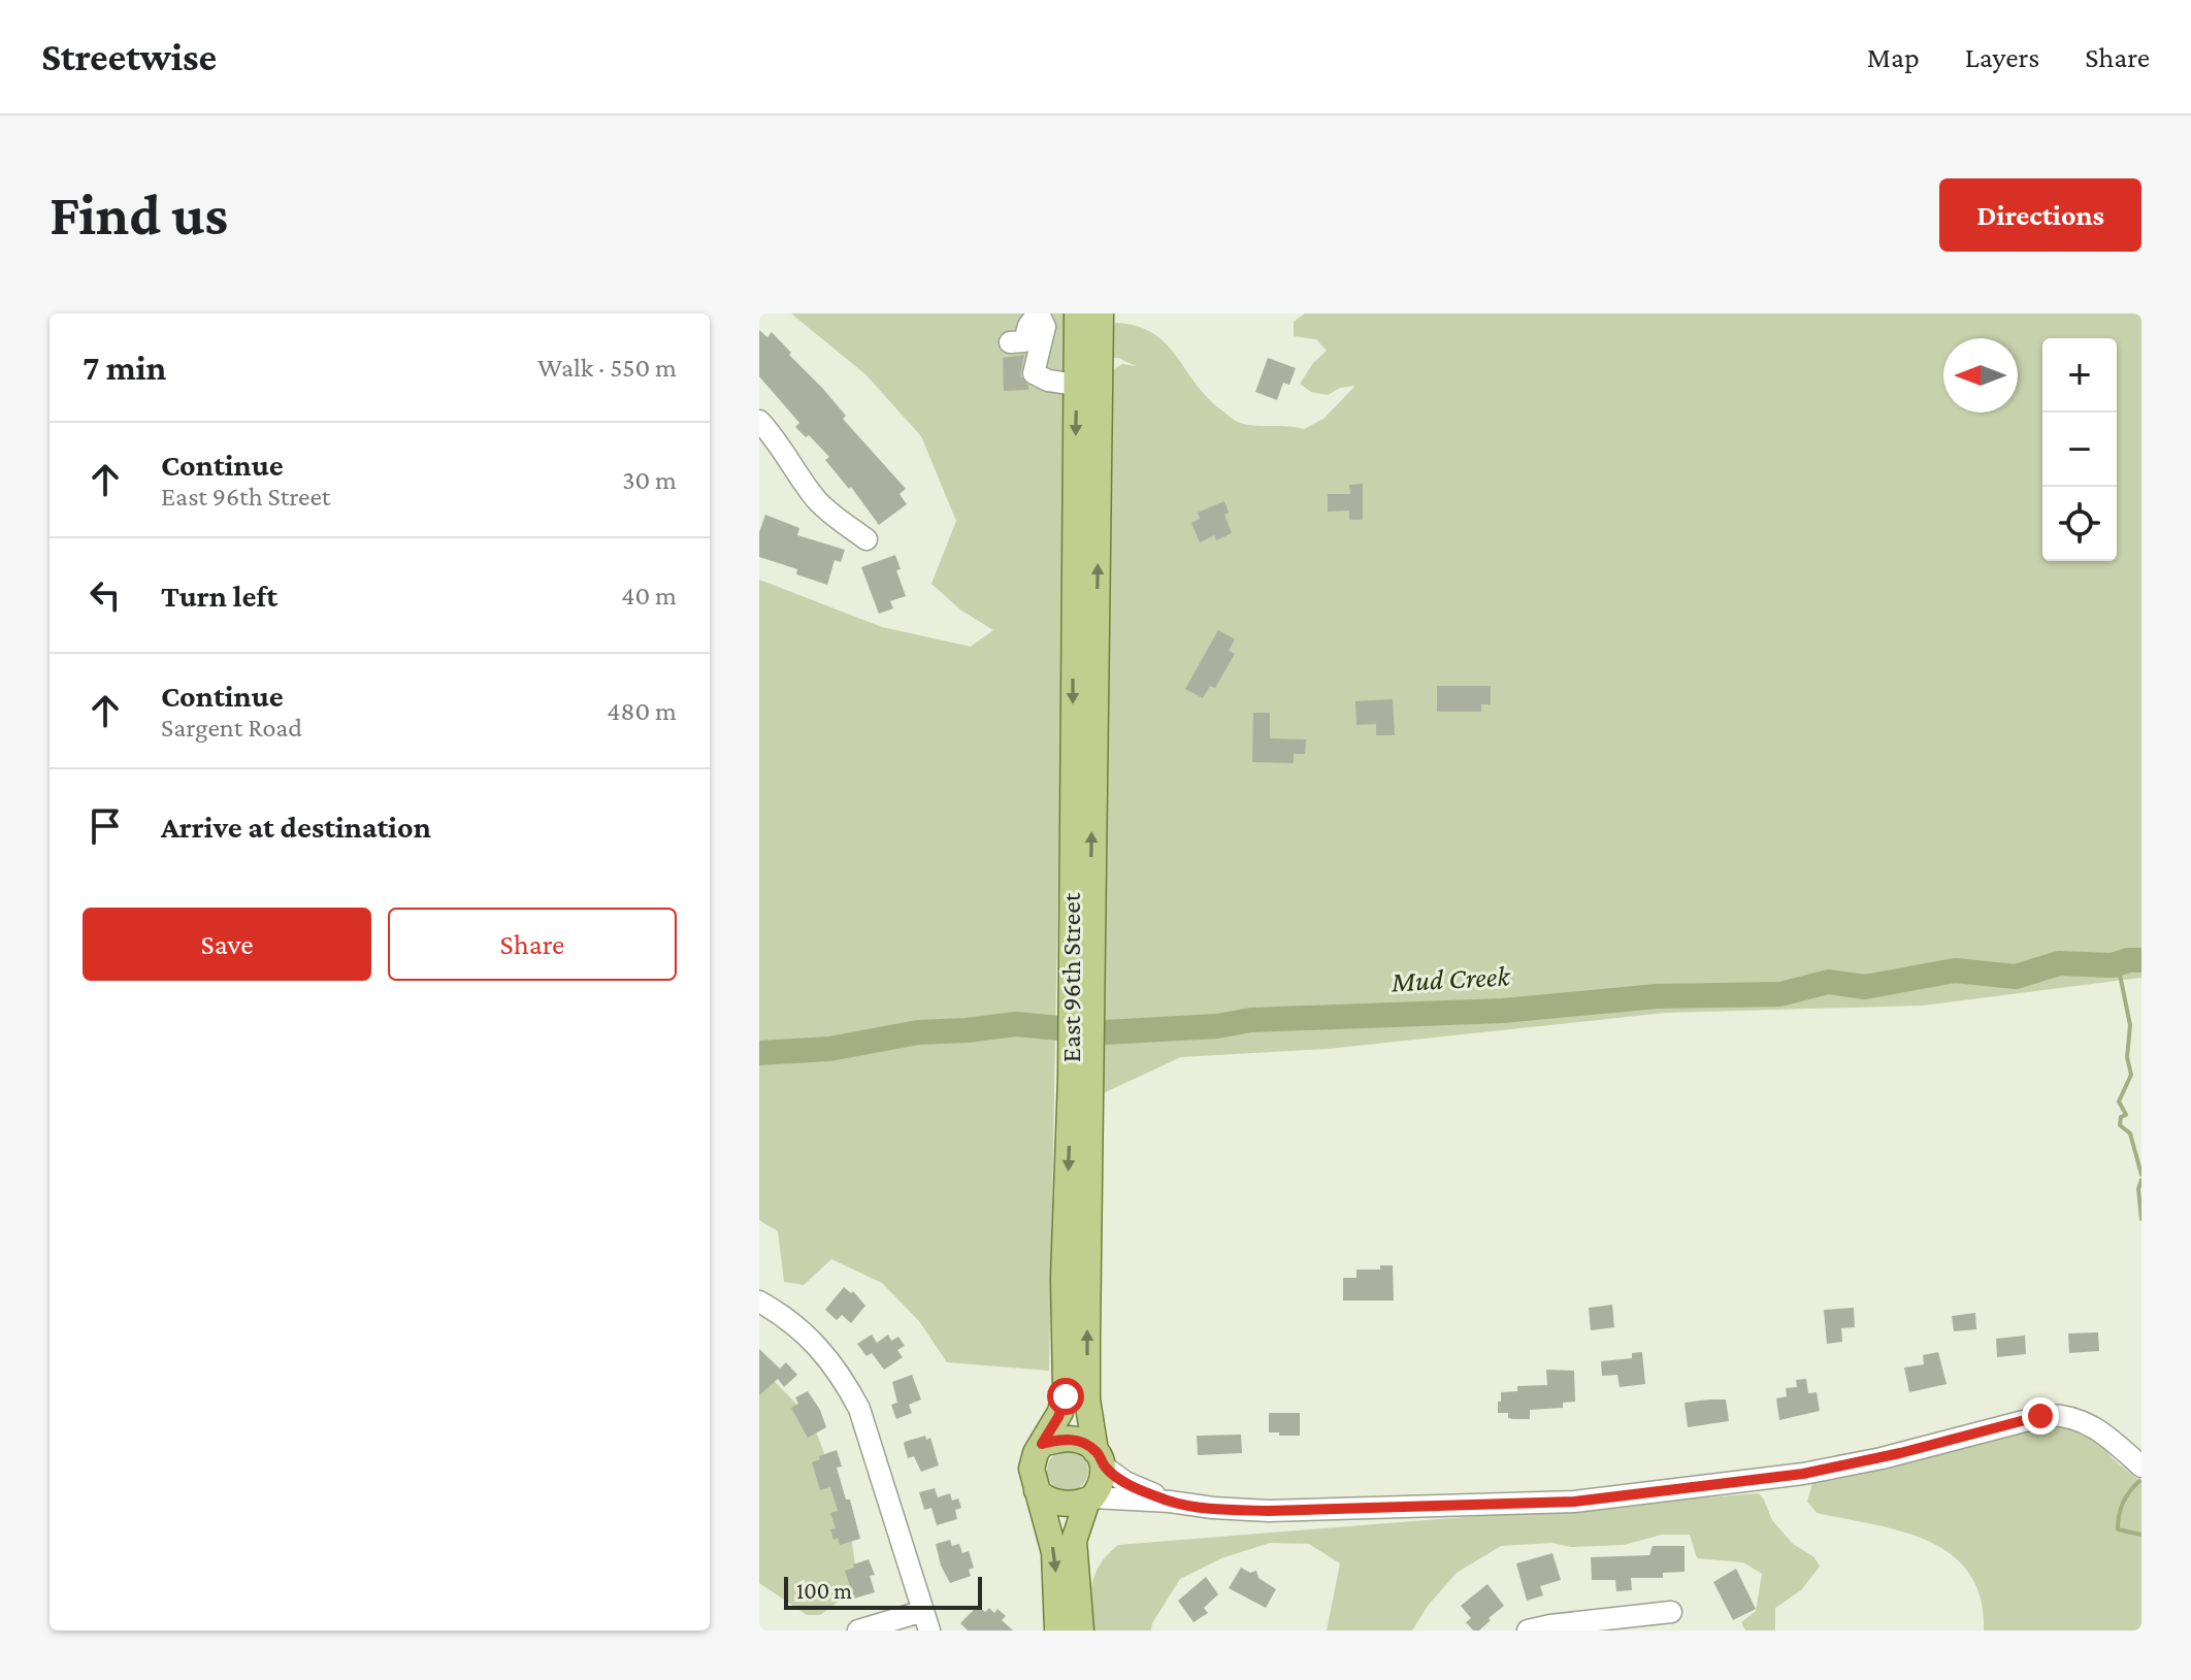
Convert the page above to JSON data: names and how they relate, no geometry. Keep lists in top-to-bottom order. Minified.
{"streets":{"main road":["East 96th Street"]},"water":["Mud Creek"],"scale_bar":"100 m","north":"left","page":{"header":"Streetwise","nav":["Map","Layers","Share"],"buttons":["Directions",["Save","Share"]],"title":"Find us","heading":["7 min","Walk · 550 m"],"map_buttons":["+","−"],"list":[["Continue","East 96th Street","30 m"],["Turn left","40 m"],["Continue","Sargent Road","480 m"],"Arrive at destination"],"scale":"100 m"}}
